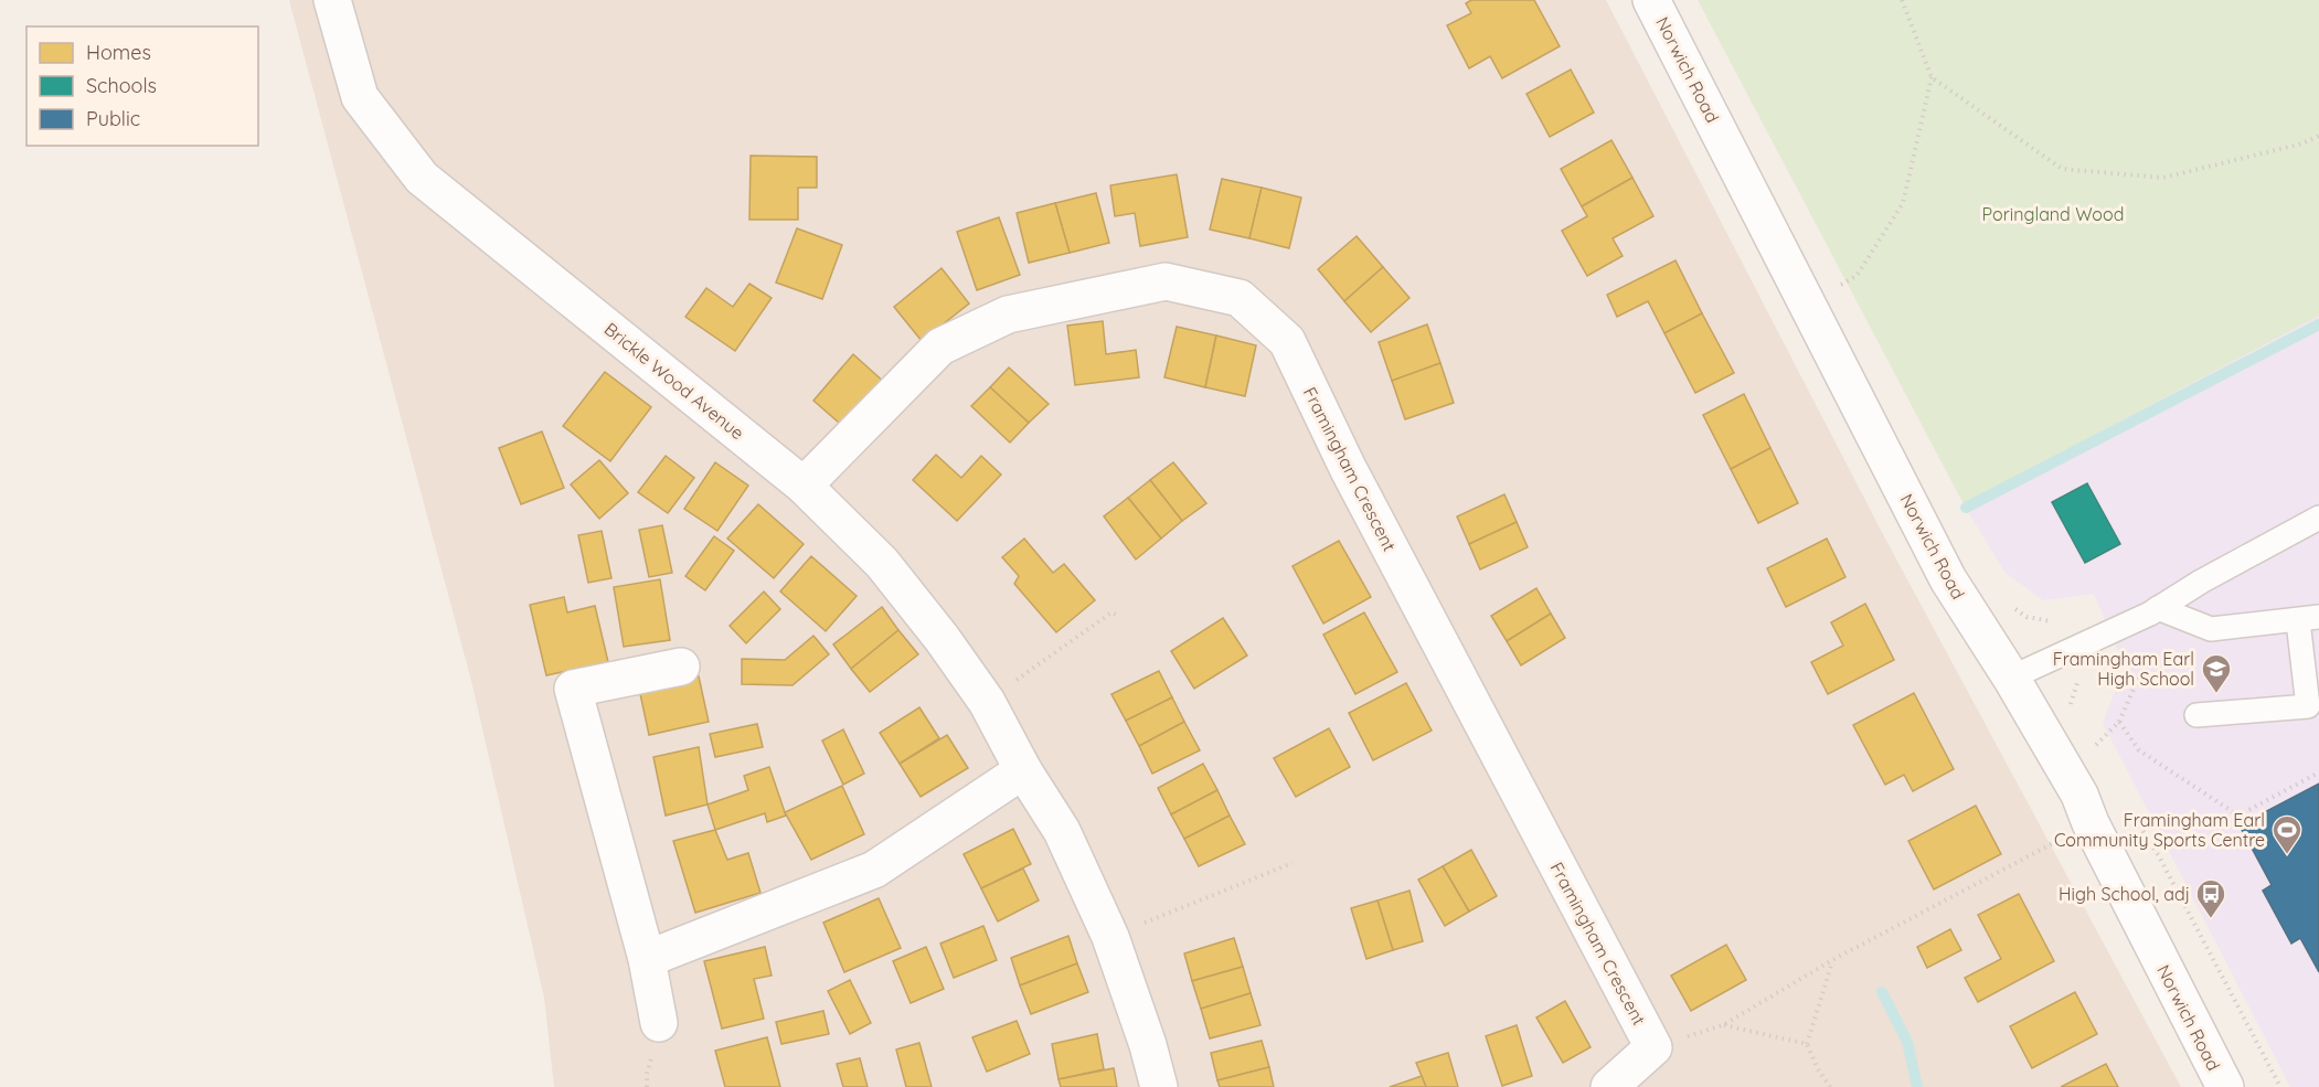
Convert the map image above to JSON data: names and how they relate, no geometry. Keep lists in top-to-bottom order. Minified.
{"streets":{"street":["Norwich Road","Brickle Wood Avenue","Framingham Crescent"]},"crossings":[["Brickle Wood Avenue","Framingham Crescent"]],"parks":["Poringland Wood"],"places":{"school or university":["Framingham Earl High School"],"sports":["Framingham Earl Community Sports Centre"],"bus stop":["High School, adj"]},"legend":["Homes","Schools","Public"]}
